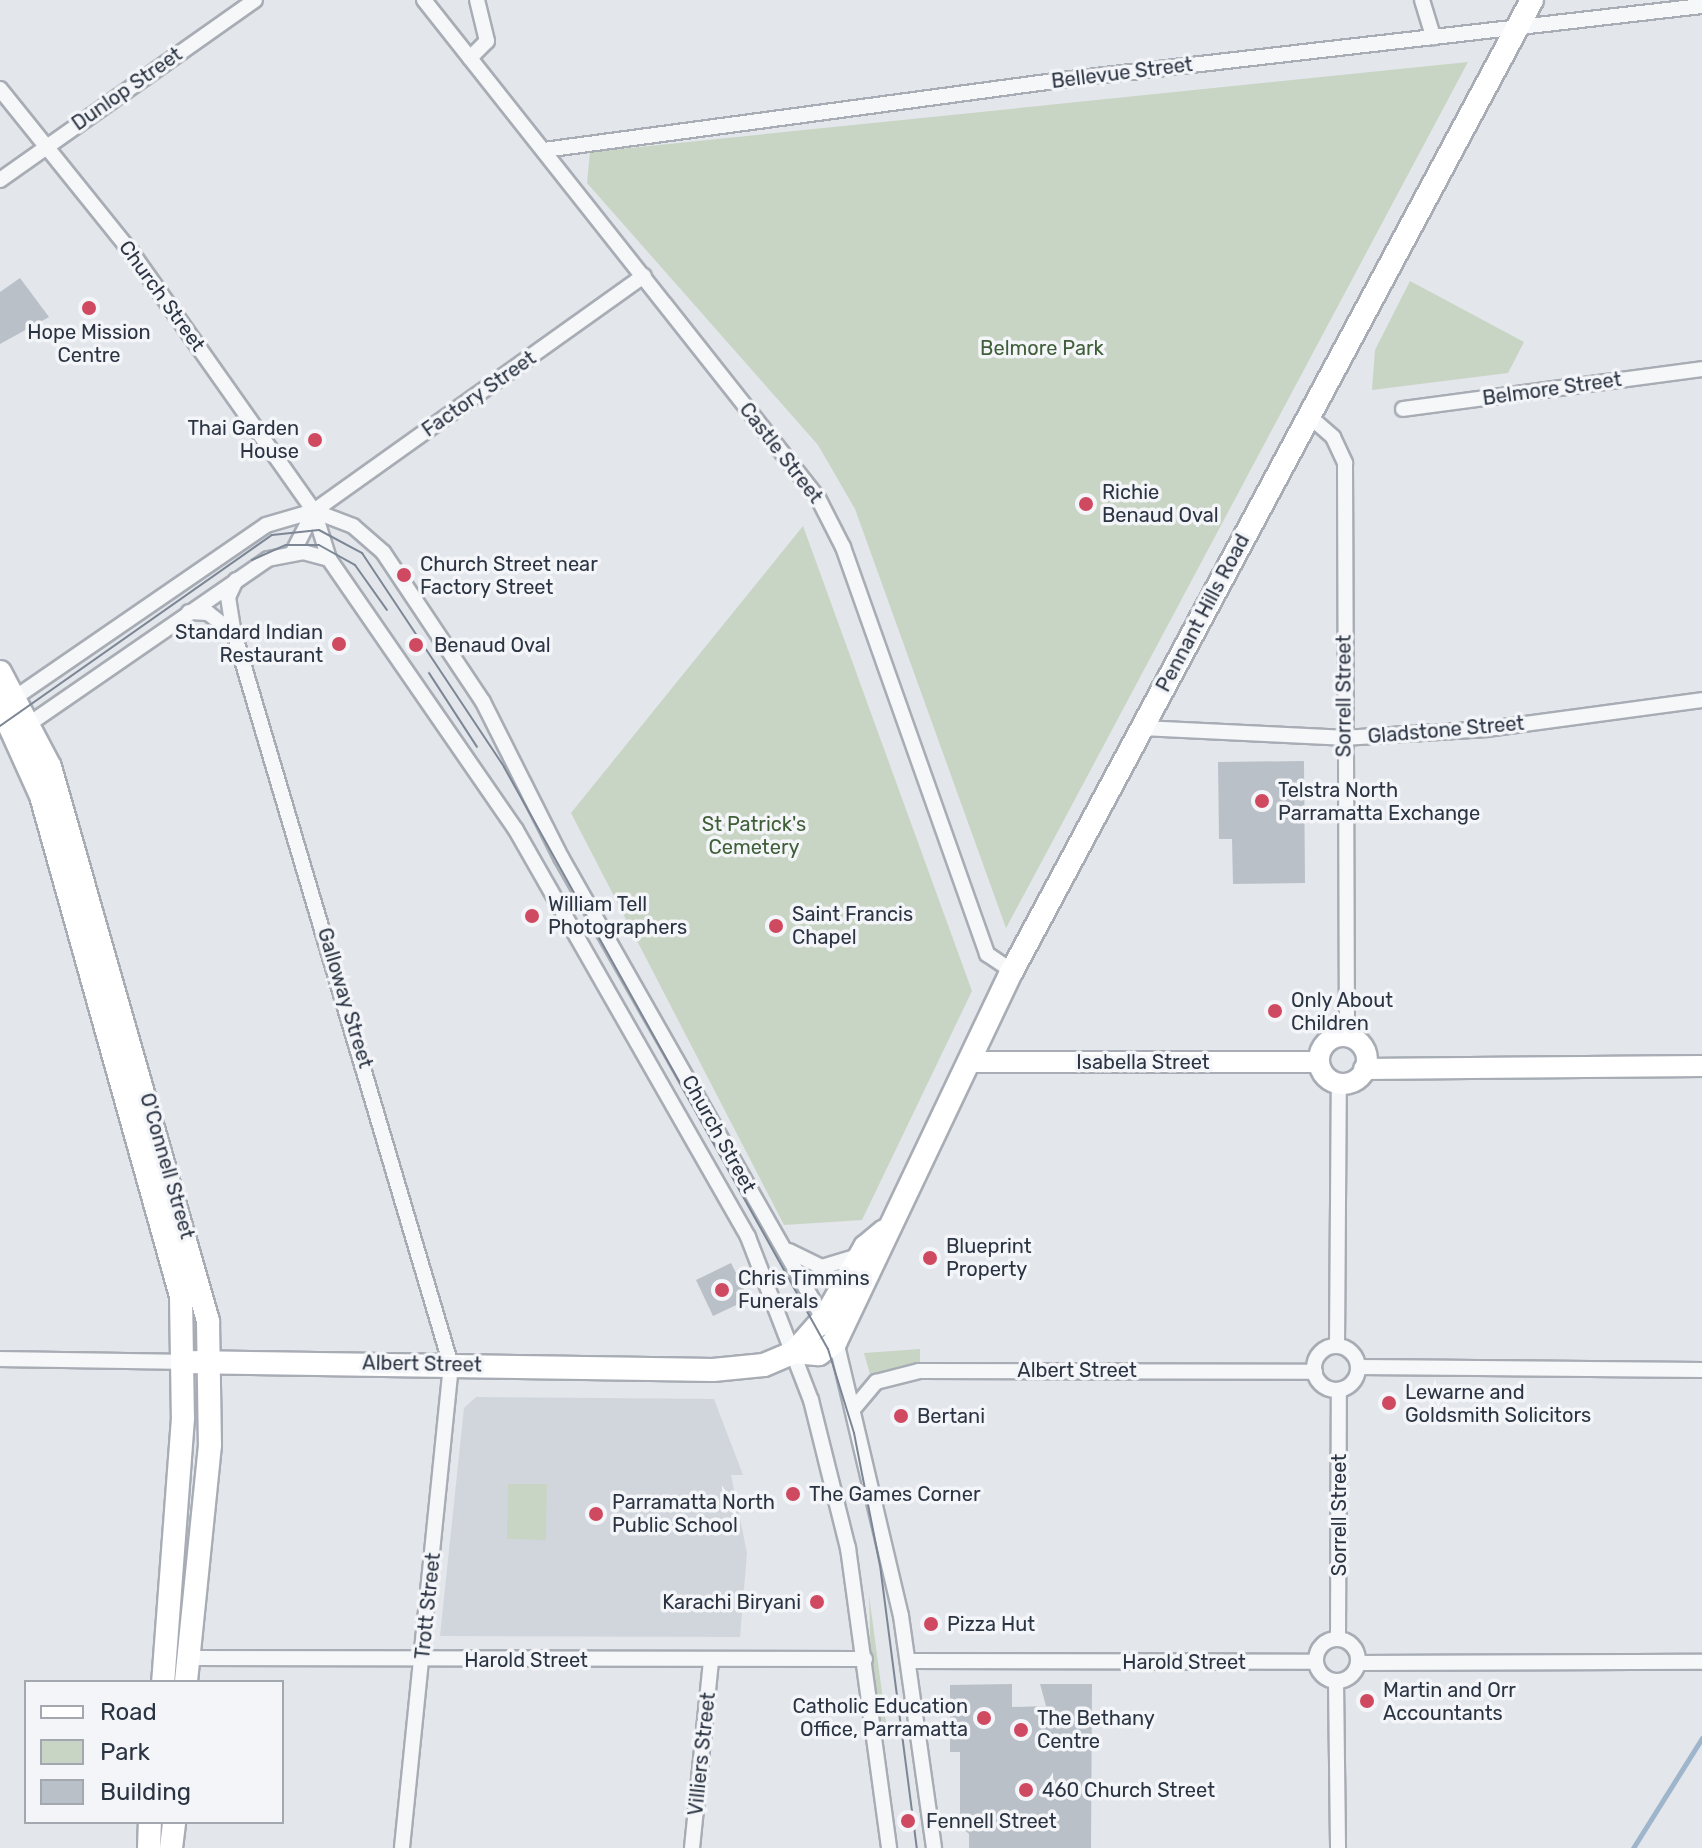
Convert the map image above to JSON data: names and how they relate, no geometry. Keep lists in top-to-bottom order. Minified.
{"streets":{"main road":["Pennant Hills Road","O'Connell Street","Albert Street"],"street":["Bellevue Street","Dunlop Street","Church Street","Belmore Street","Factory Street","Castle Street","Sorrell Street","Gladstone Street","Galloway Street","Isabella Street","Trott Street","Harold Street","Villiers Street"]},"crossings":[["Bellevue Street","Castle Street"],["Bellevue Street","Pennant Hills Road"],["Dunlop Street","Church Street"],["Church Street","Factory Street"],["Church Street","Pennant Hills Road"],["Church Street","Albert Street"],["Church Street","Harold Street"],["Factory Street","Castle Street"],["Factory Street","O'Connell Street"],["Castle Street","Pennant Hills Road"],["Pennant Hills Road","Sorrell Street"],["Pennant Hills Road","Gladstone Street"],["Pennant Hills Road","Isabella Street"],["Pennant Hills Road","Albert Street"],["Sorrell Street","Gladstone Street"],["Sorrell Street","Isabella Street"],["Sorrell Street","Albert Street"],["Sorrell Street","Harold Street"],["Galloway Street","Albert Street"],["Galloway Street","Trott Street"],["O'Connell Street","Albert Street"],["O'Connell Street","Harold Street"],["Albert Street","Trott Street"],["Trott Street","Harold Street"],["Harold Street","Villiers Street"]],"parks":["Belmore Park","St Patrick's Cemetery"],"places":["Hope Mission Centre","Thai Garden House","Richie Benaud Oval","Church Street near Factory Street","Standard Indian Restaurant","Benaud Oval","Telstra North Parramatta Exchange","William Tell Photographers","Saint Francis Chapel","Only About Children","Blueprint Property","Chris Timmins Funerals","Lewarne and Goldsmith Solicitors","Bertani","The Games Corner","Parramatta North Public School","Karachi Biryani","Pizza Hut","Martin and Orr Accountants","Catholic Education Office, Parramatta","The Bethany Centre","460 Church Street","Fennell Street"],"legend":["Road","Park","Building"]}
